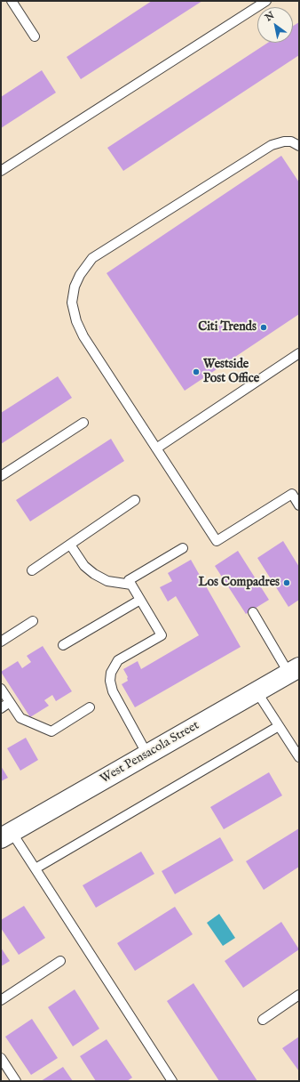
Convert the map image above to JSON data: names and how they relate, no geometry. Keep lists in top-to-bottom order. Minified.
{"streets":{"main road":["West Pensacola Street"]},"places":["Citi Trends","Westside Post Office","Los Compadres"],"north":"top left"}
